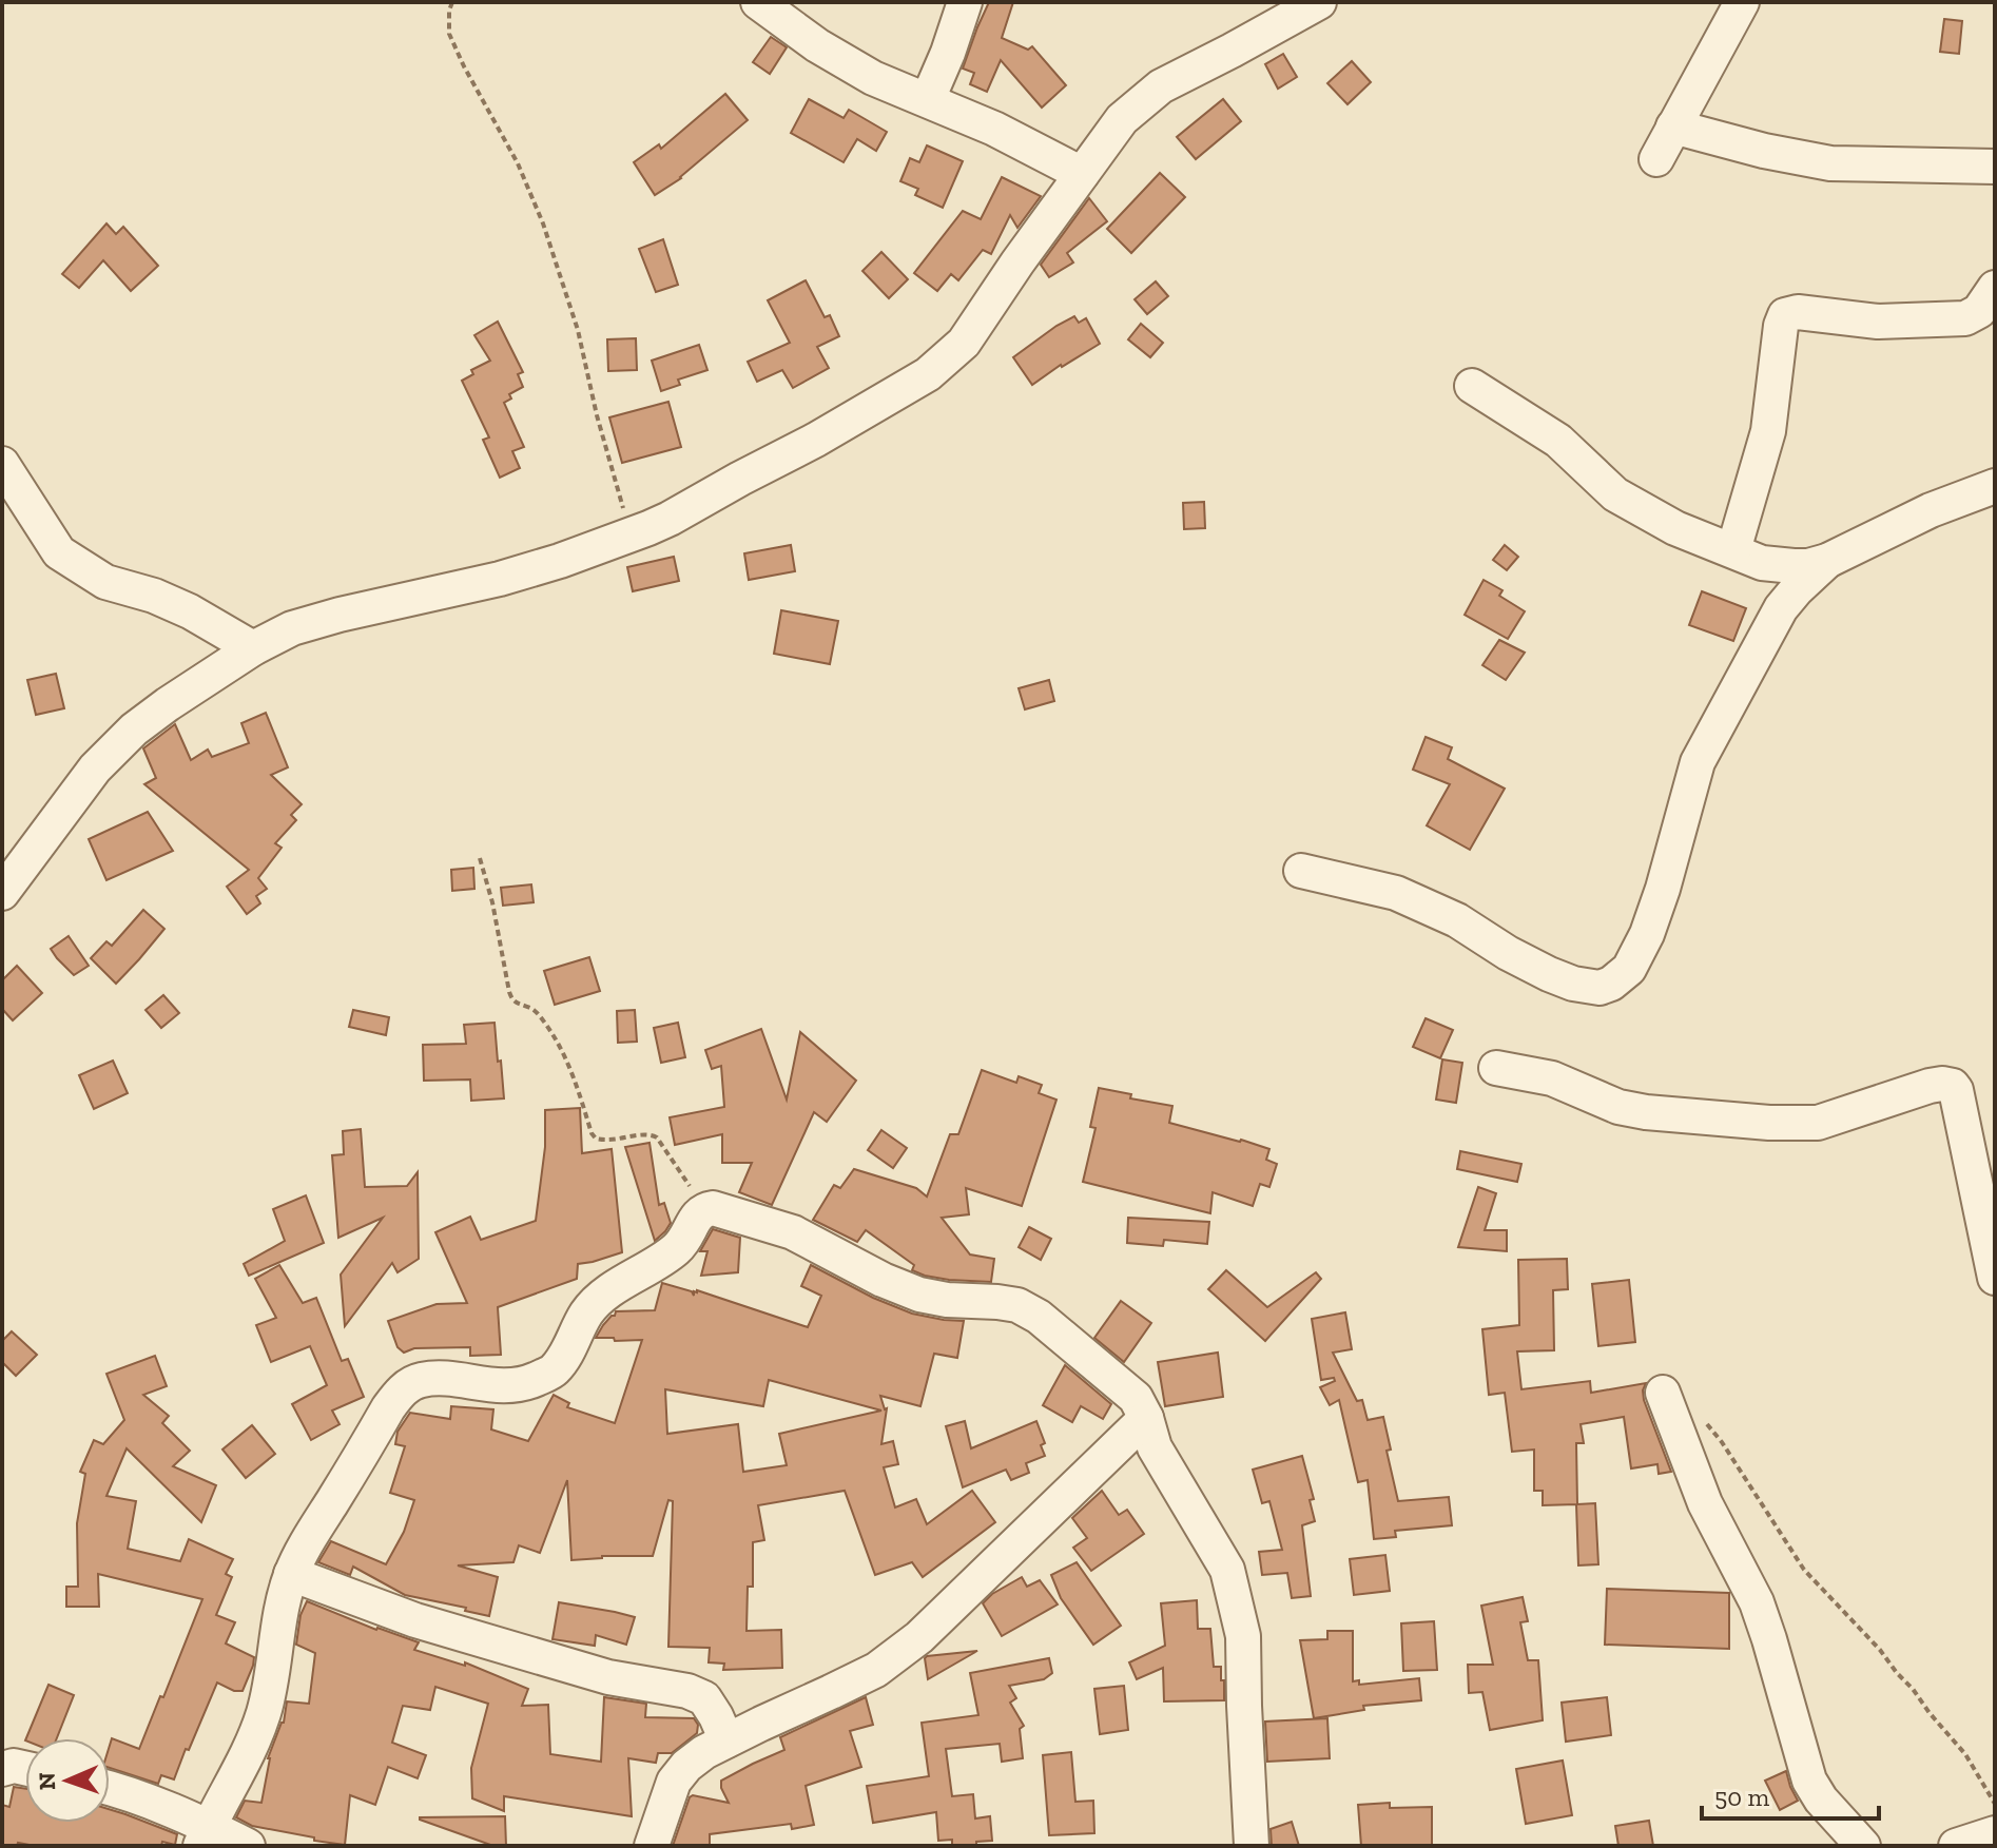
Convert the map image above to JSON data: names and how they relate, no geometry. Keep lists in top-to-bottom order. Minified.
{"scale_bar":"50 m","north":"left"}
